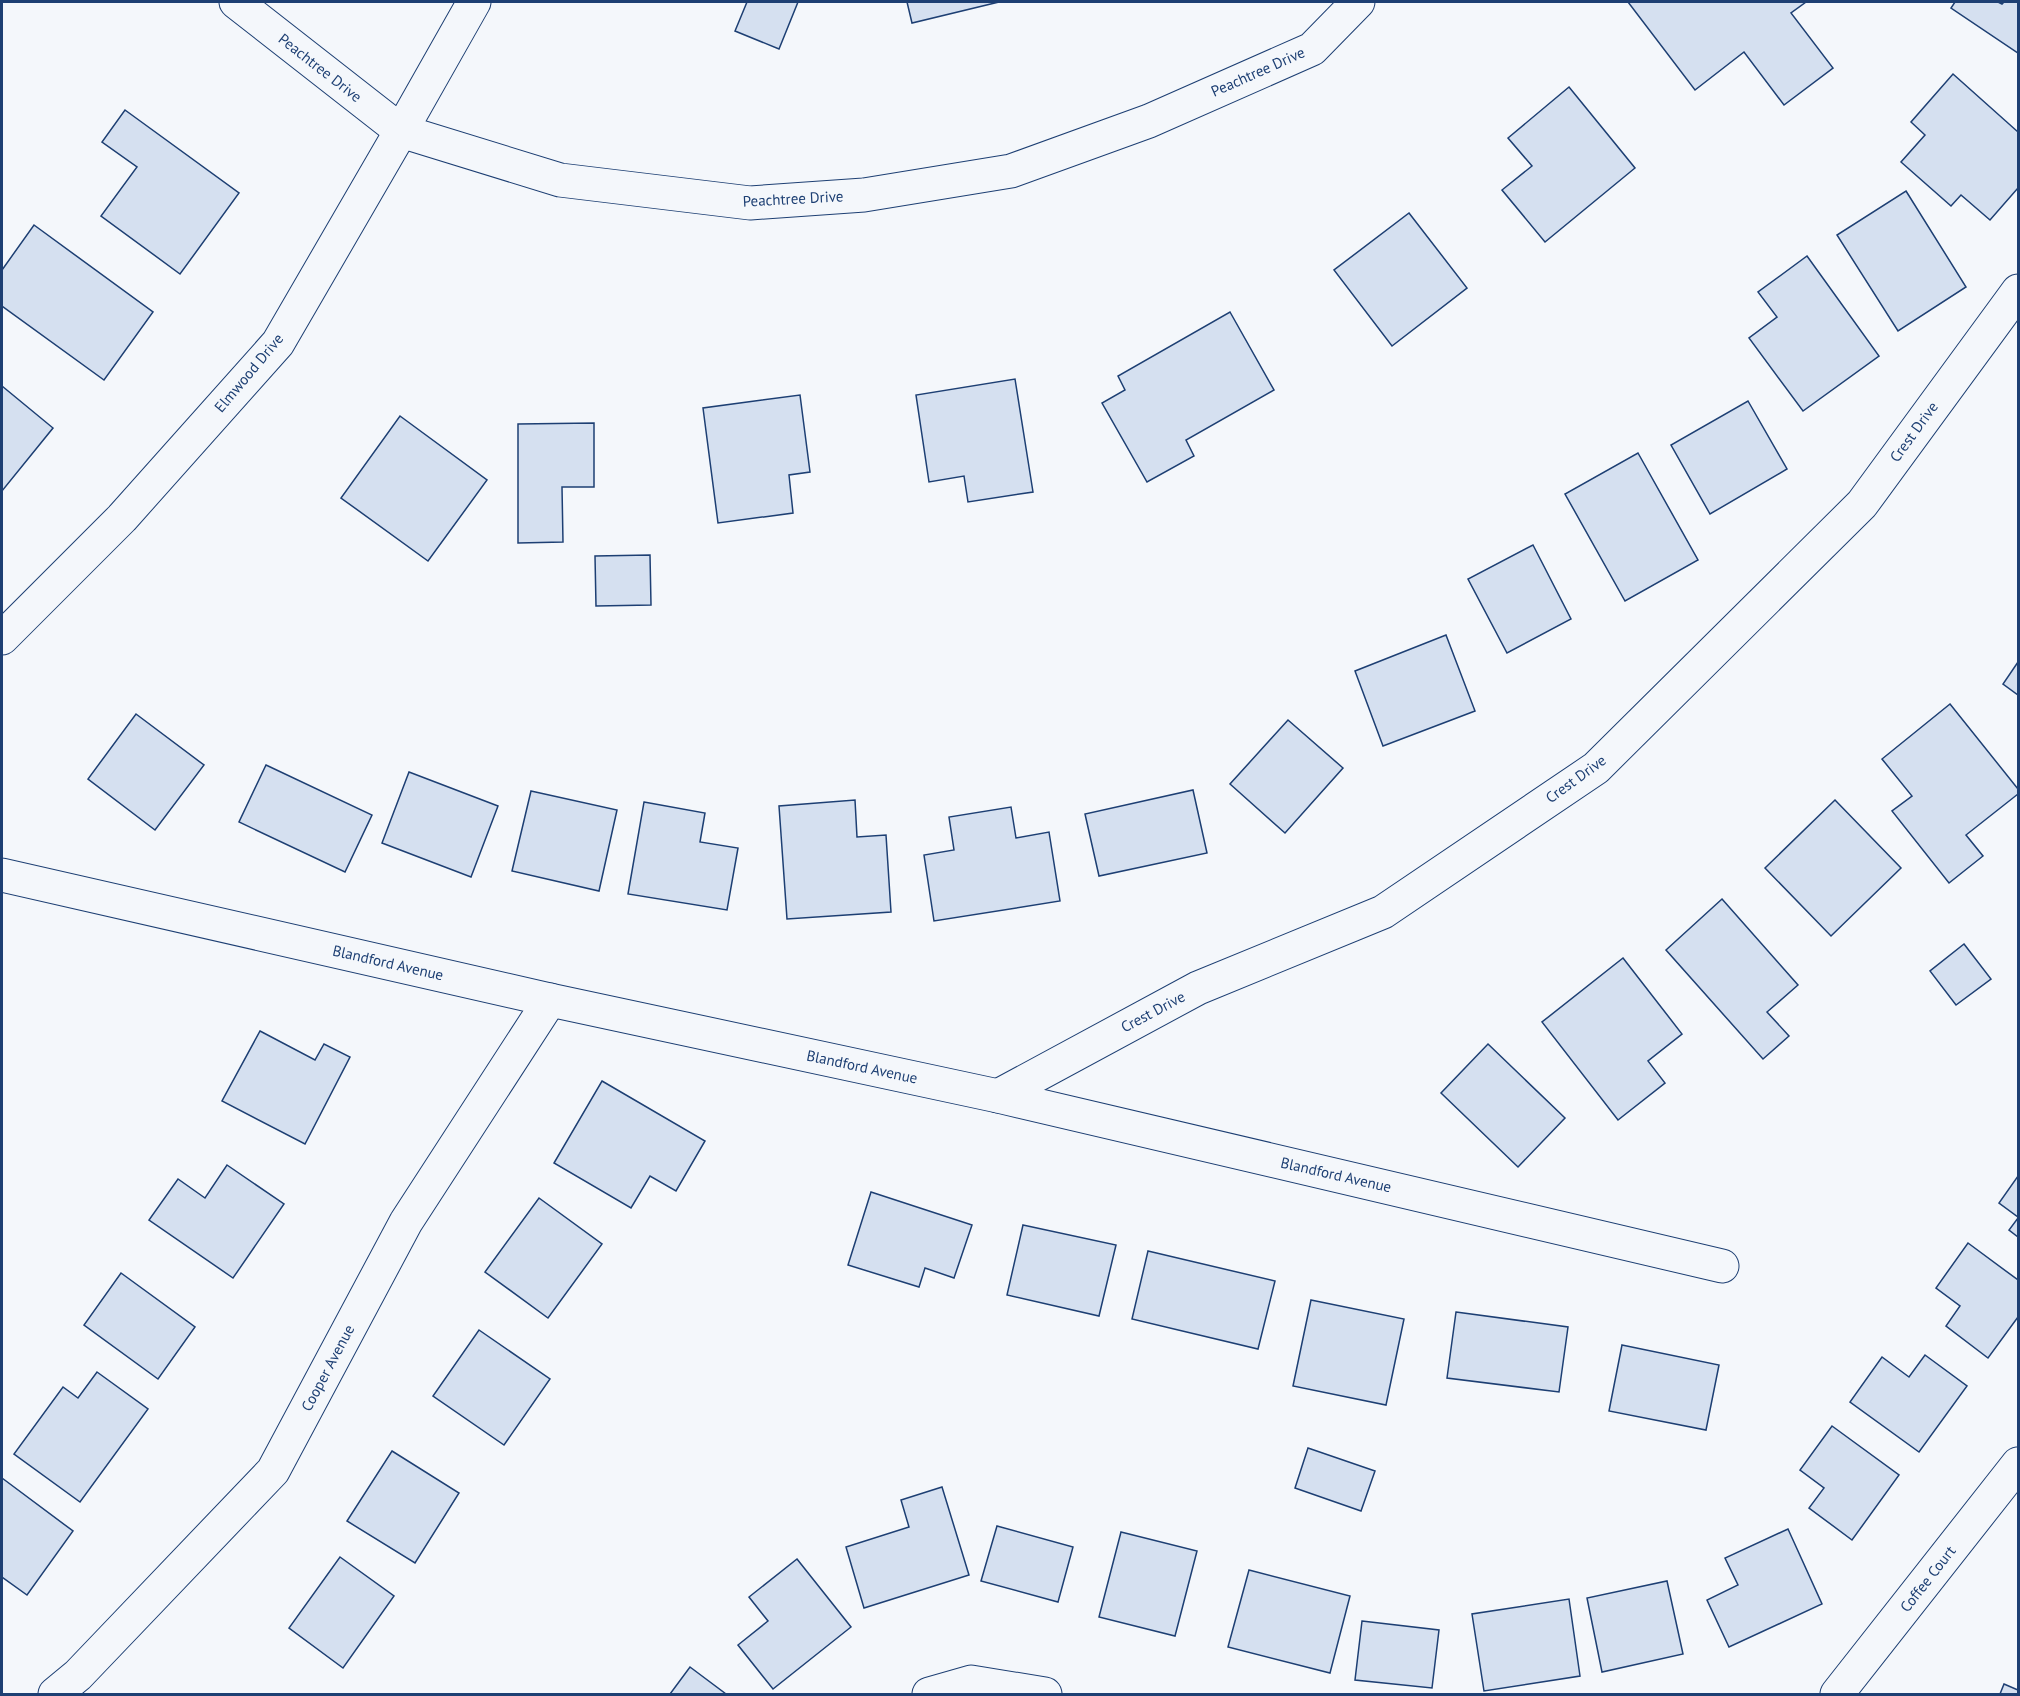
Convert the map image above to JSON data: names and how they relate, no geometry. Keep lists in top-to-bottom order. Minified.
{"streets":{"street":["Peachtree Drive","Elmwood Drive","Crest Drive","Blandford Avenue","Cooper Avenue","Coffee Court"]},"crossings":[["Peachtree Drive","Elmwood Drive"],["Crest Drive","Blandford Avenue"],["Blandford Avenue","Cooper Avenue"]]}
